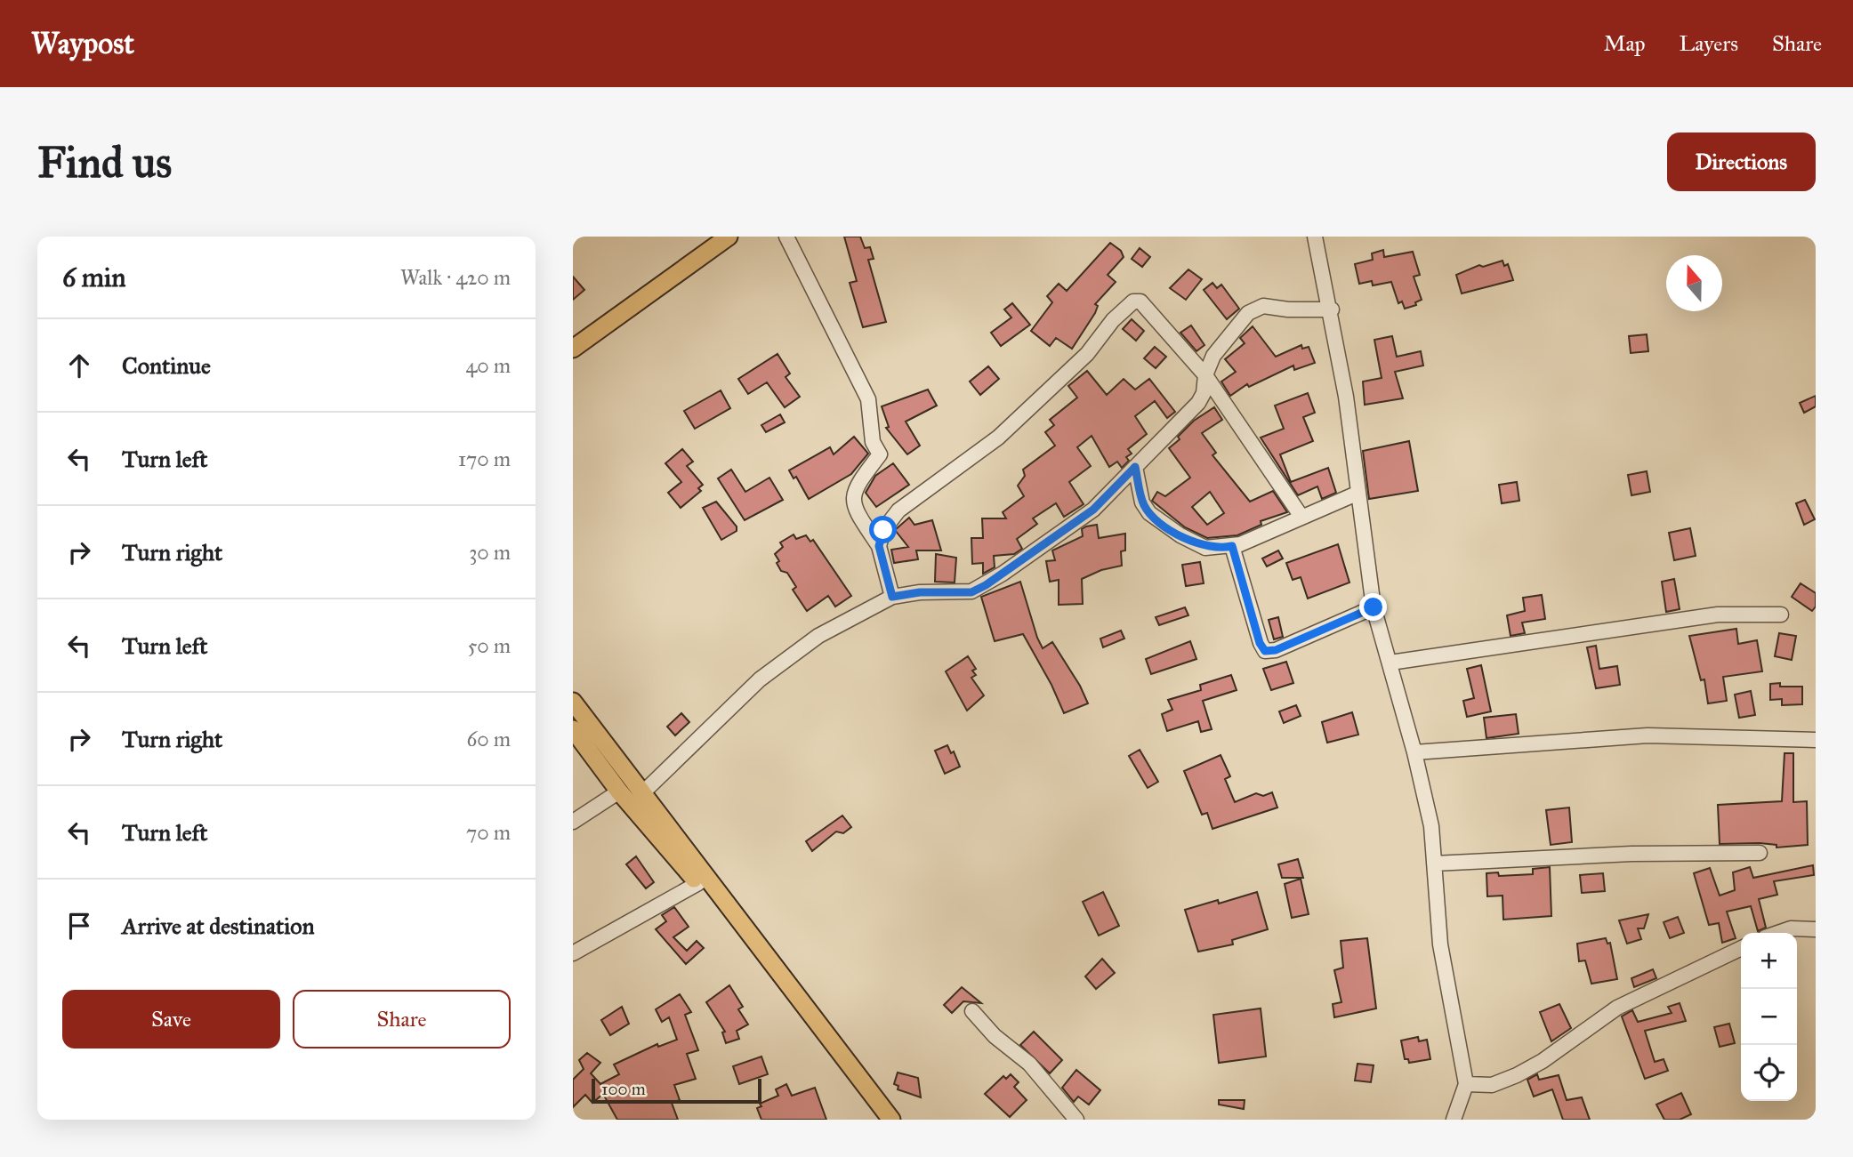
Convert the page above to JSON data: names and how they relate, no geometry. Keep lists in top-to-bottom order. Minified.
{"scale_bar":"100 m","north":"top","page":{"header":"Waypost","nav":["Map","Layers","Share"],"buttons":["Directions",["Save","Share"]],"title":"Find us","heading":["6 min","Walk · 420 m"],"list":[["Continue","40 m"],["Turn left","170 m"],["Turn right","30 m"],["Turn left","50 m"],["Turn right","60 m"],["Turn left","70 m"],"Arrive at destination"],"map_buttons":["+","−"],"scale":"100 m"}}
